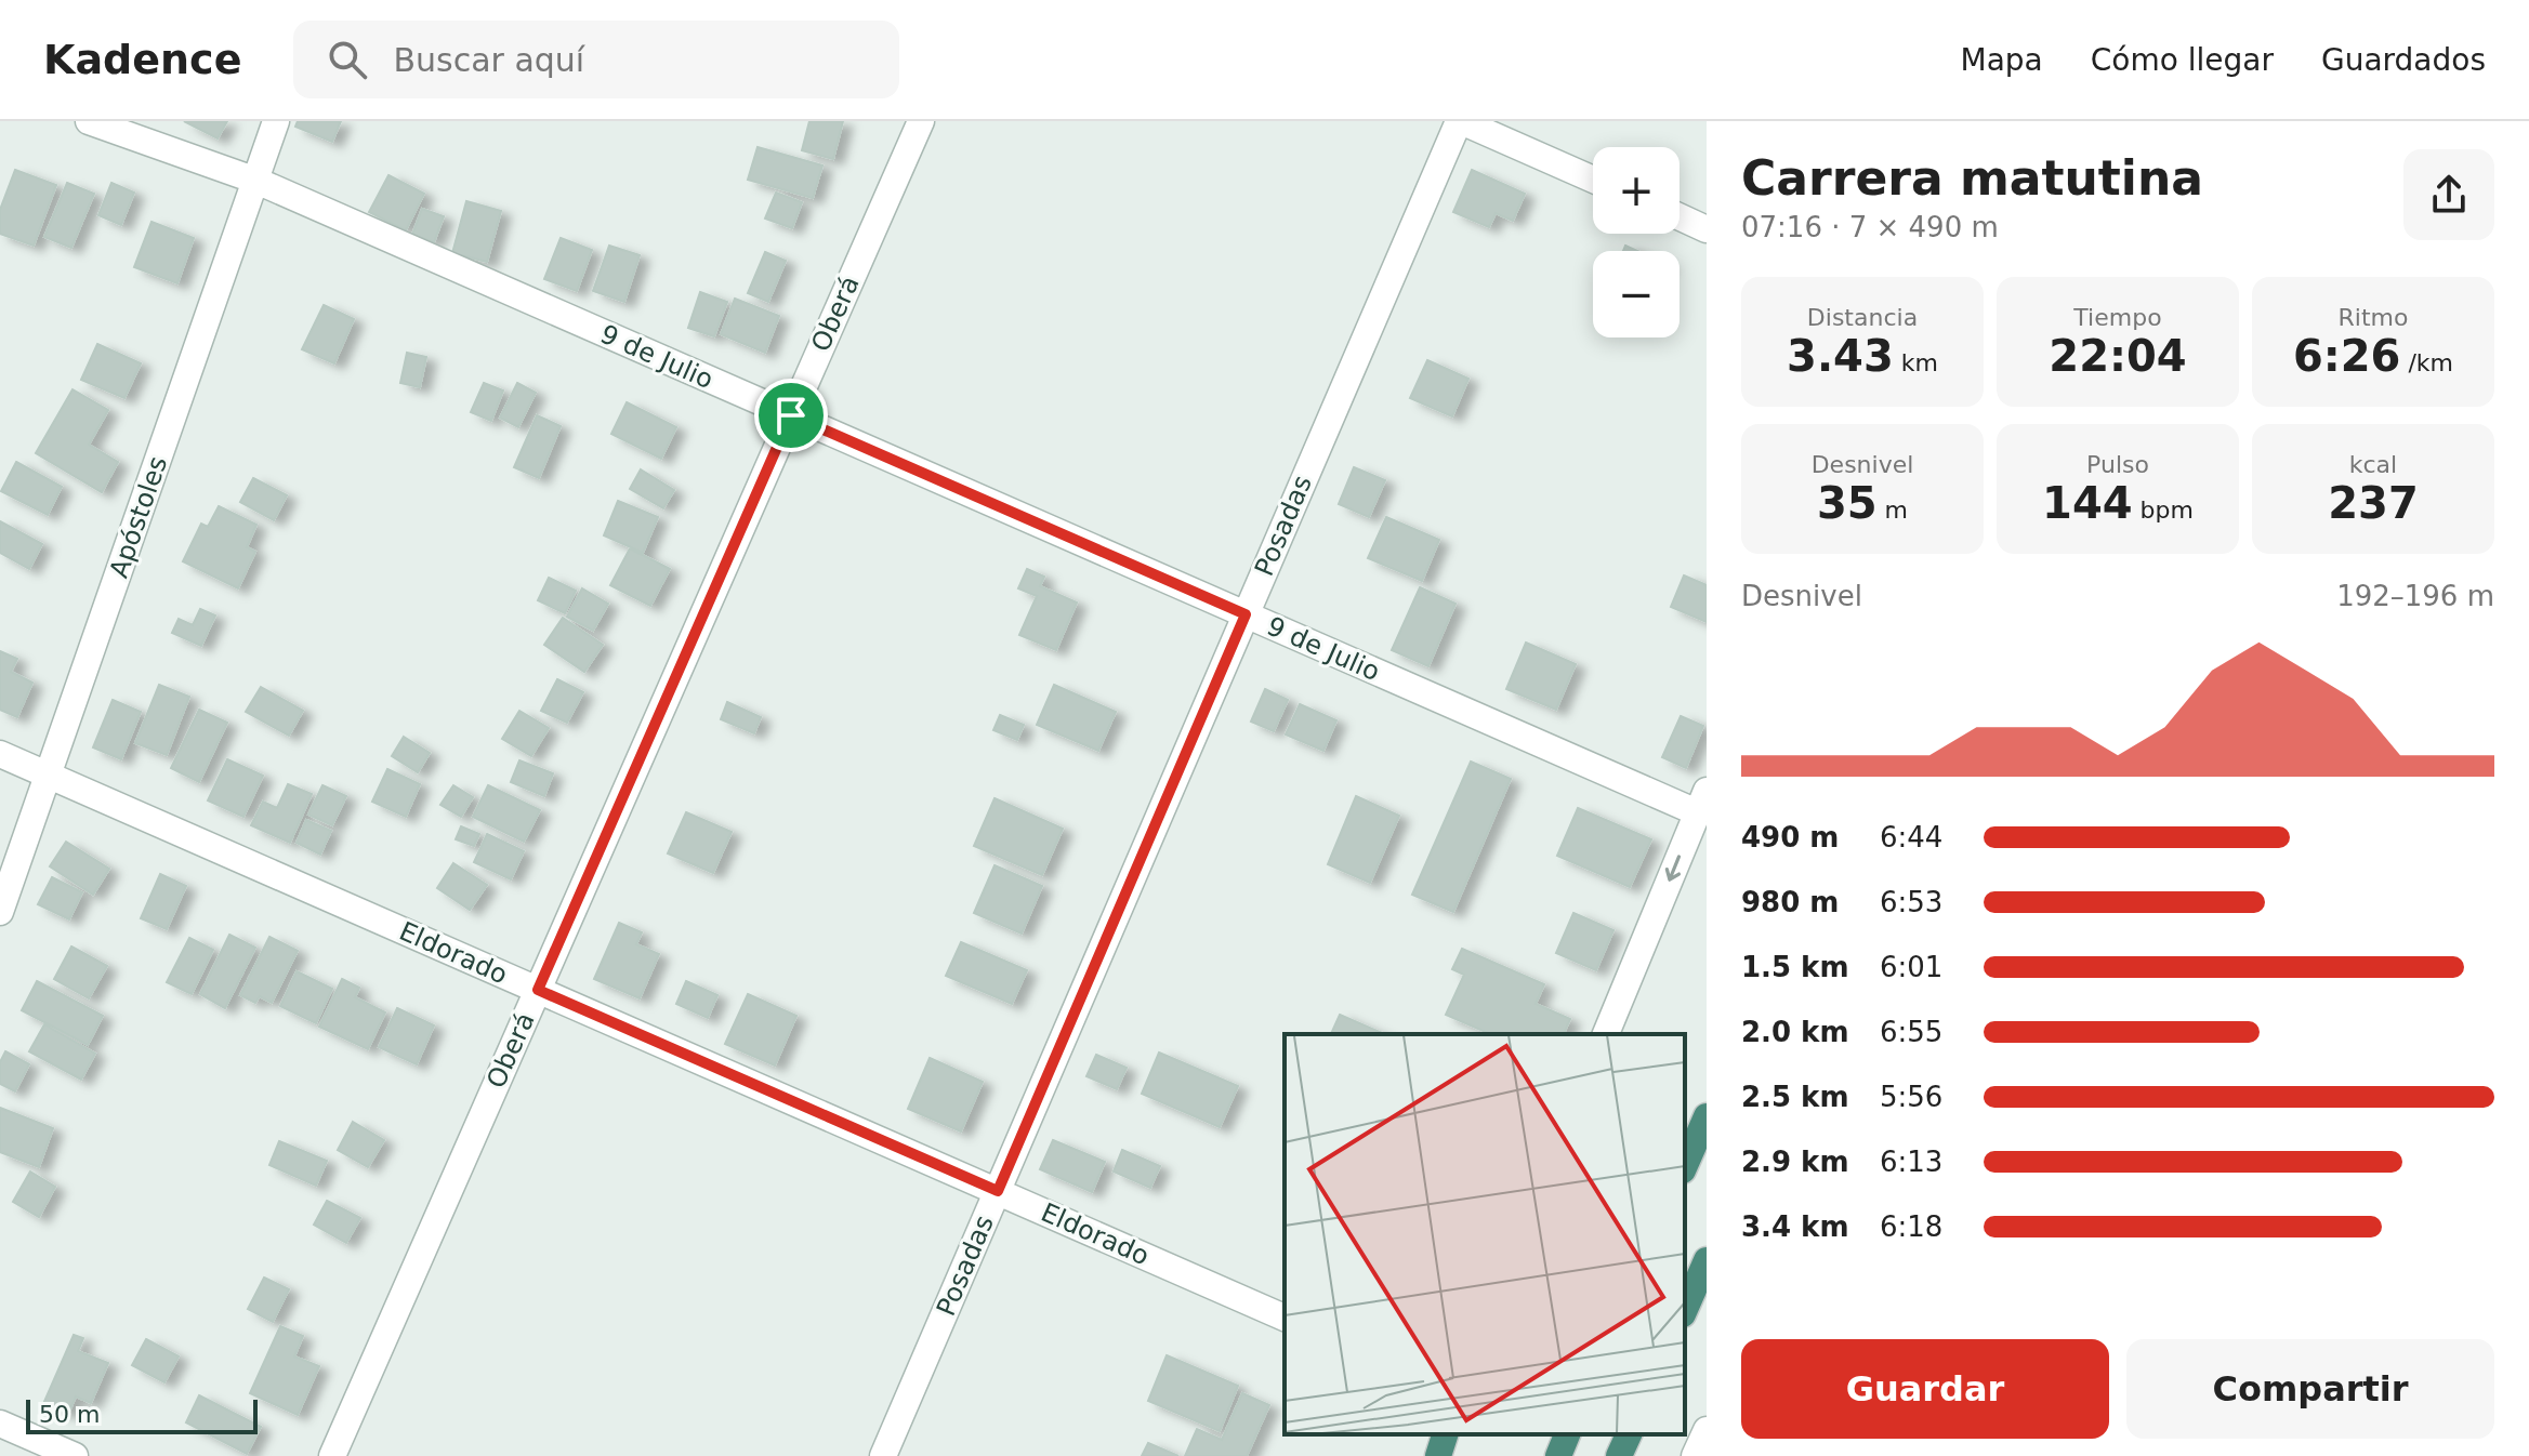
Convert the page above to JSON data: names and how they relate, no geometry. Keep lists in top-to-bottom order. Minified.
{"streets":{"street":["Oberá","9 de Julio","Apóstoles","Posadas","Eldorado"]},"crossings":[["Oberá","9 de Julio"],["Oberá","Eldorado"],["9 de Julio","Apóstoles"],["9 de Julio","Posadas"],["Apóstoles","Eldorado"],["Posadas","Eldorado"]],"scale_bar":"50 m","page":{"header":"Kadence","search":"Buscar aquí","nav":["Mapa","Cómo llegar","Guardados"],"heading":["Carrera matutina","07:16 · 7 × 490 m"],"map_buttons":["+","−"],"stats":[["Distancia","3.43 km"],["Tiempo","22:04"],["Ritmo","6:26 /km"],["Desnivel","35 m"],["Pulso","144 bpm"],["kcal","237"]],"chart":["Desnivel","192–196 m"],"list":[{"name":"490 m","note":"6:44"},{"name":"980 m","note":"6:53"},{"name":"1.5 km","note":"6:01"},{"name":"2.0 km","note":"6:55"},{"name":"2.5 km","note":"5:56"},{"name":"2.9 km","note":"6:13"},{"name":"3.4 km","note":"6:18"}],"buttons":["Guardar","Compartir"],"scale":"50 m"}}
